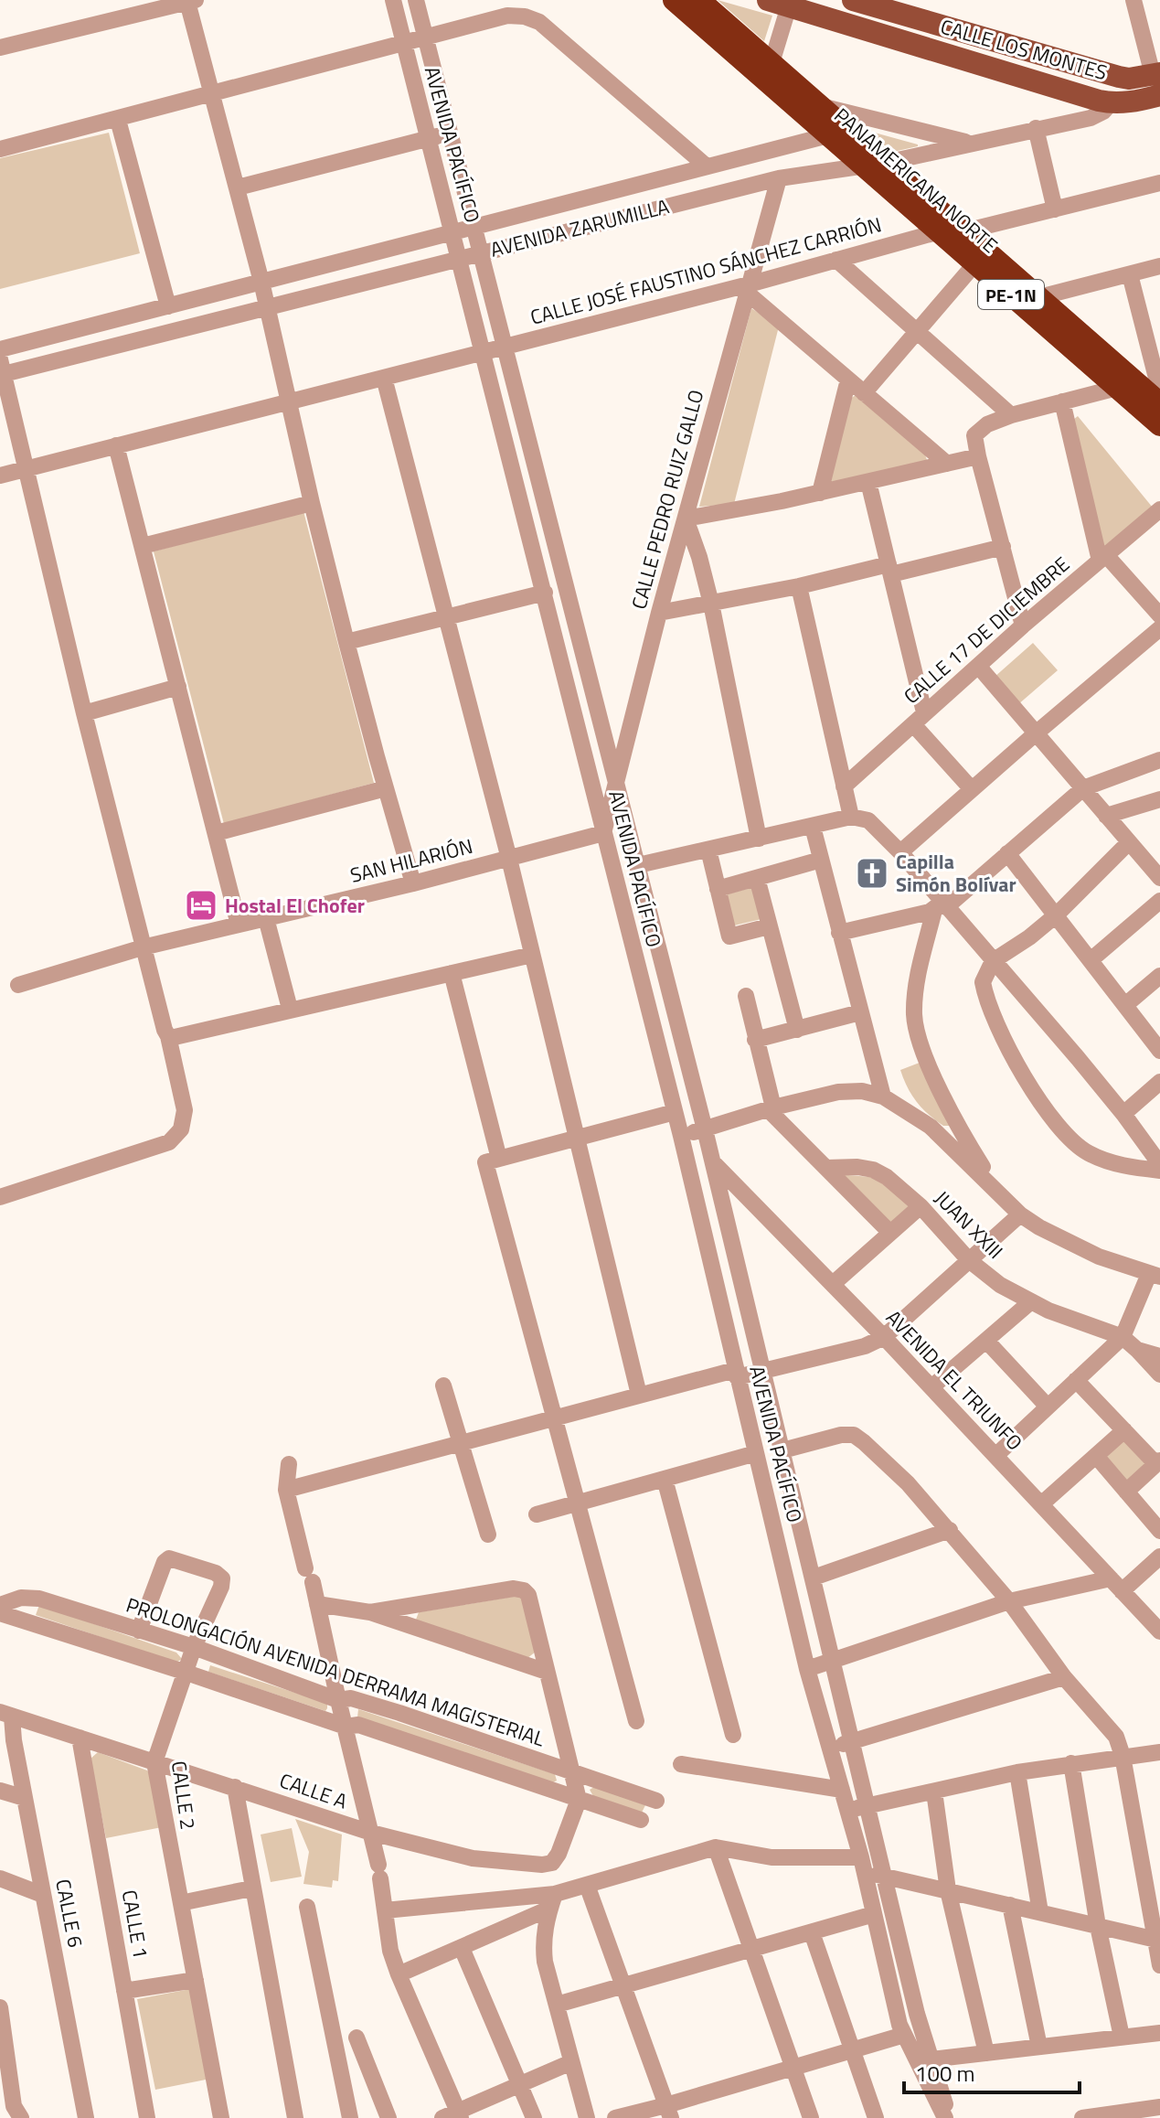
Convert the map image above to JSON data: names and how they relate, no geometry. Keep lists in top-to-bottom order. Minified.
{"streets":{"highway":["PANAMERICANA NORTE","PE-1N"],"main road":["CALLE LOS MONTES","AVENIDA ZARUMILLA"],"street":["AVENIDA PACÍFICO","CALLE JOSÉ FAUSTINO SÁNCHEZ CARRIÓN","CALLE PEDRO RUIZ GALLO","CALLE 17 DE DICIEMBRE","SAN HILARIÓN","JUAN XXIII","AVENIDA EL TRIUNFO","PROLONGACIÓN AVENIDA DERRAMA MAGISTERIAL","CALLE A","CALLE 2","CALLE 6","CALLE 1"]},"crossings":[["CALLE LOS MONTES","AVENIDA ZARUMILLA"],["AVENIDA PACÍFICO","AVENIDA ZARUMILLA"],["AVENIDA PACÍFICO","CALLE JOSÉ FAUSTINO SÁNCHEZ CARRIÓN"],["AVENIDA PACÍFICO","CALLE PEDRO RUIZ GALLO"],["AVENIDA PACÍFICO","SAN HILARIÓN"],["AVENIDA PACÍFICO","AVENIDA EL TRIUNFO"],["PANAMERICANA NORTE","AVENIDA ZARUMILLA"],["PANAMERICANA NORTE","CALLE JOSÉ FAUSTINO SÁNCHEZ CARRIÓN"],["AVENIDA ZARUMILLA","CALLE PEDRO RUIZ GALLO"],["CALLE JOSÉ FAUSTINO SÁNCHEZ CARRIÓN","CALLE PEDRO RUIZ GALLO"],["CALLE PEDRO RUIZ GALLO","SAN HILARIÓN"],["PROLONGACIÓN AVENIDA DERRAMA MAGISTERIAL","CALLE 2"],["CALLE A","CALLE 2"],["CALLE A","CALLE 6"],["CALLE A","CALLE 1"]],"places":{"church":["Capilla Simón Bolívar"],"hotel":["Hostal El Chofer"]},"scale_bar":"100 m"}
